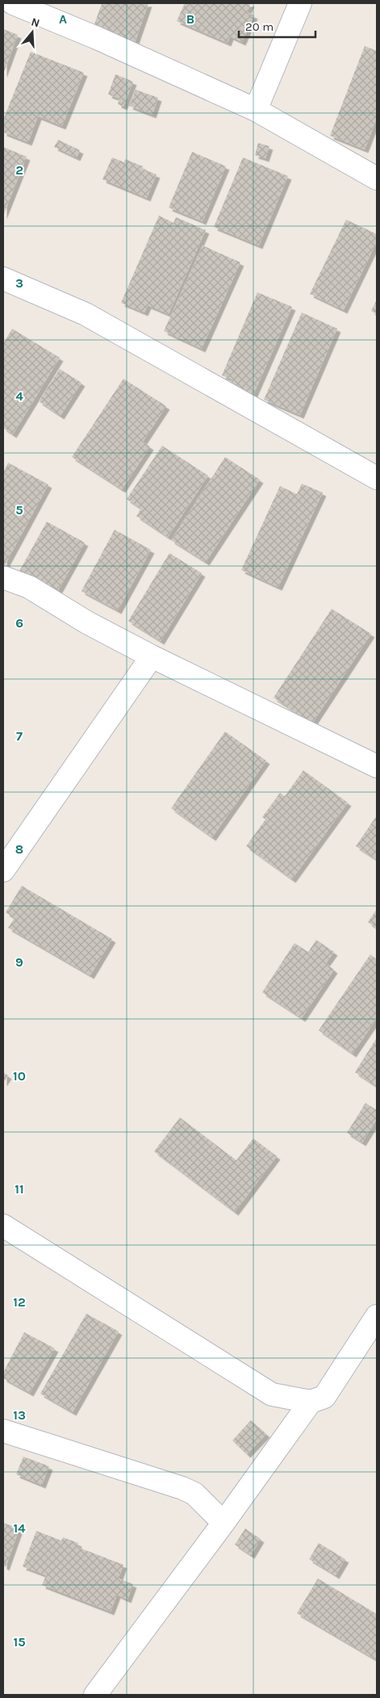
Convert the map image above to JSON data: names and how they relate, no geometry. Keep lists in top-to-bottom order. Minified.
{"scale_bar":"20 m","north":"top","grid":{"columns":["A","B"],"rows":["2","3","4","5","6","7","8","9","10","11","12","13","14","15"]}}
